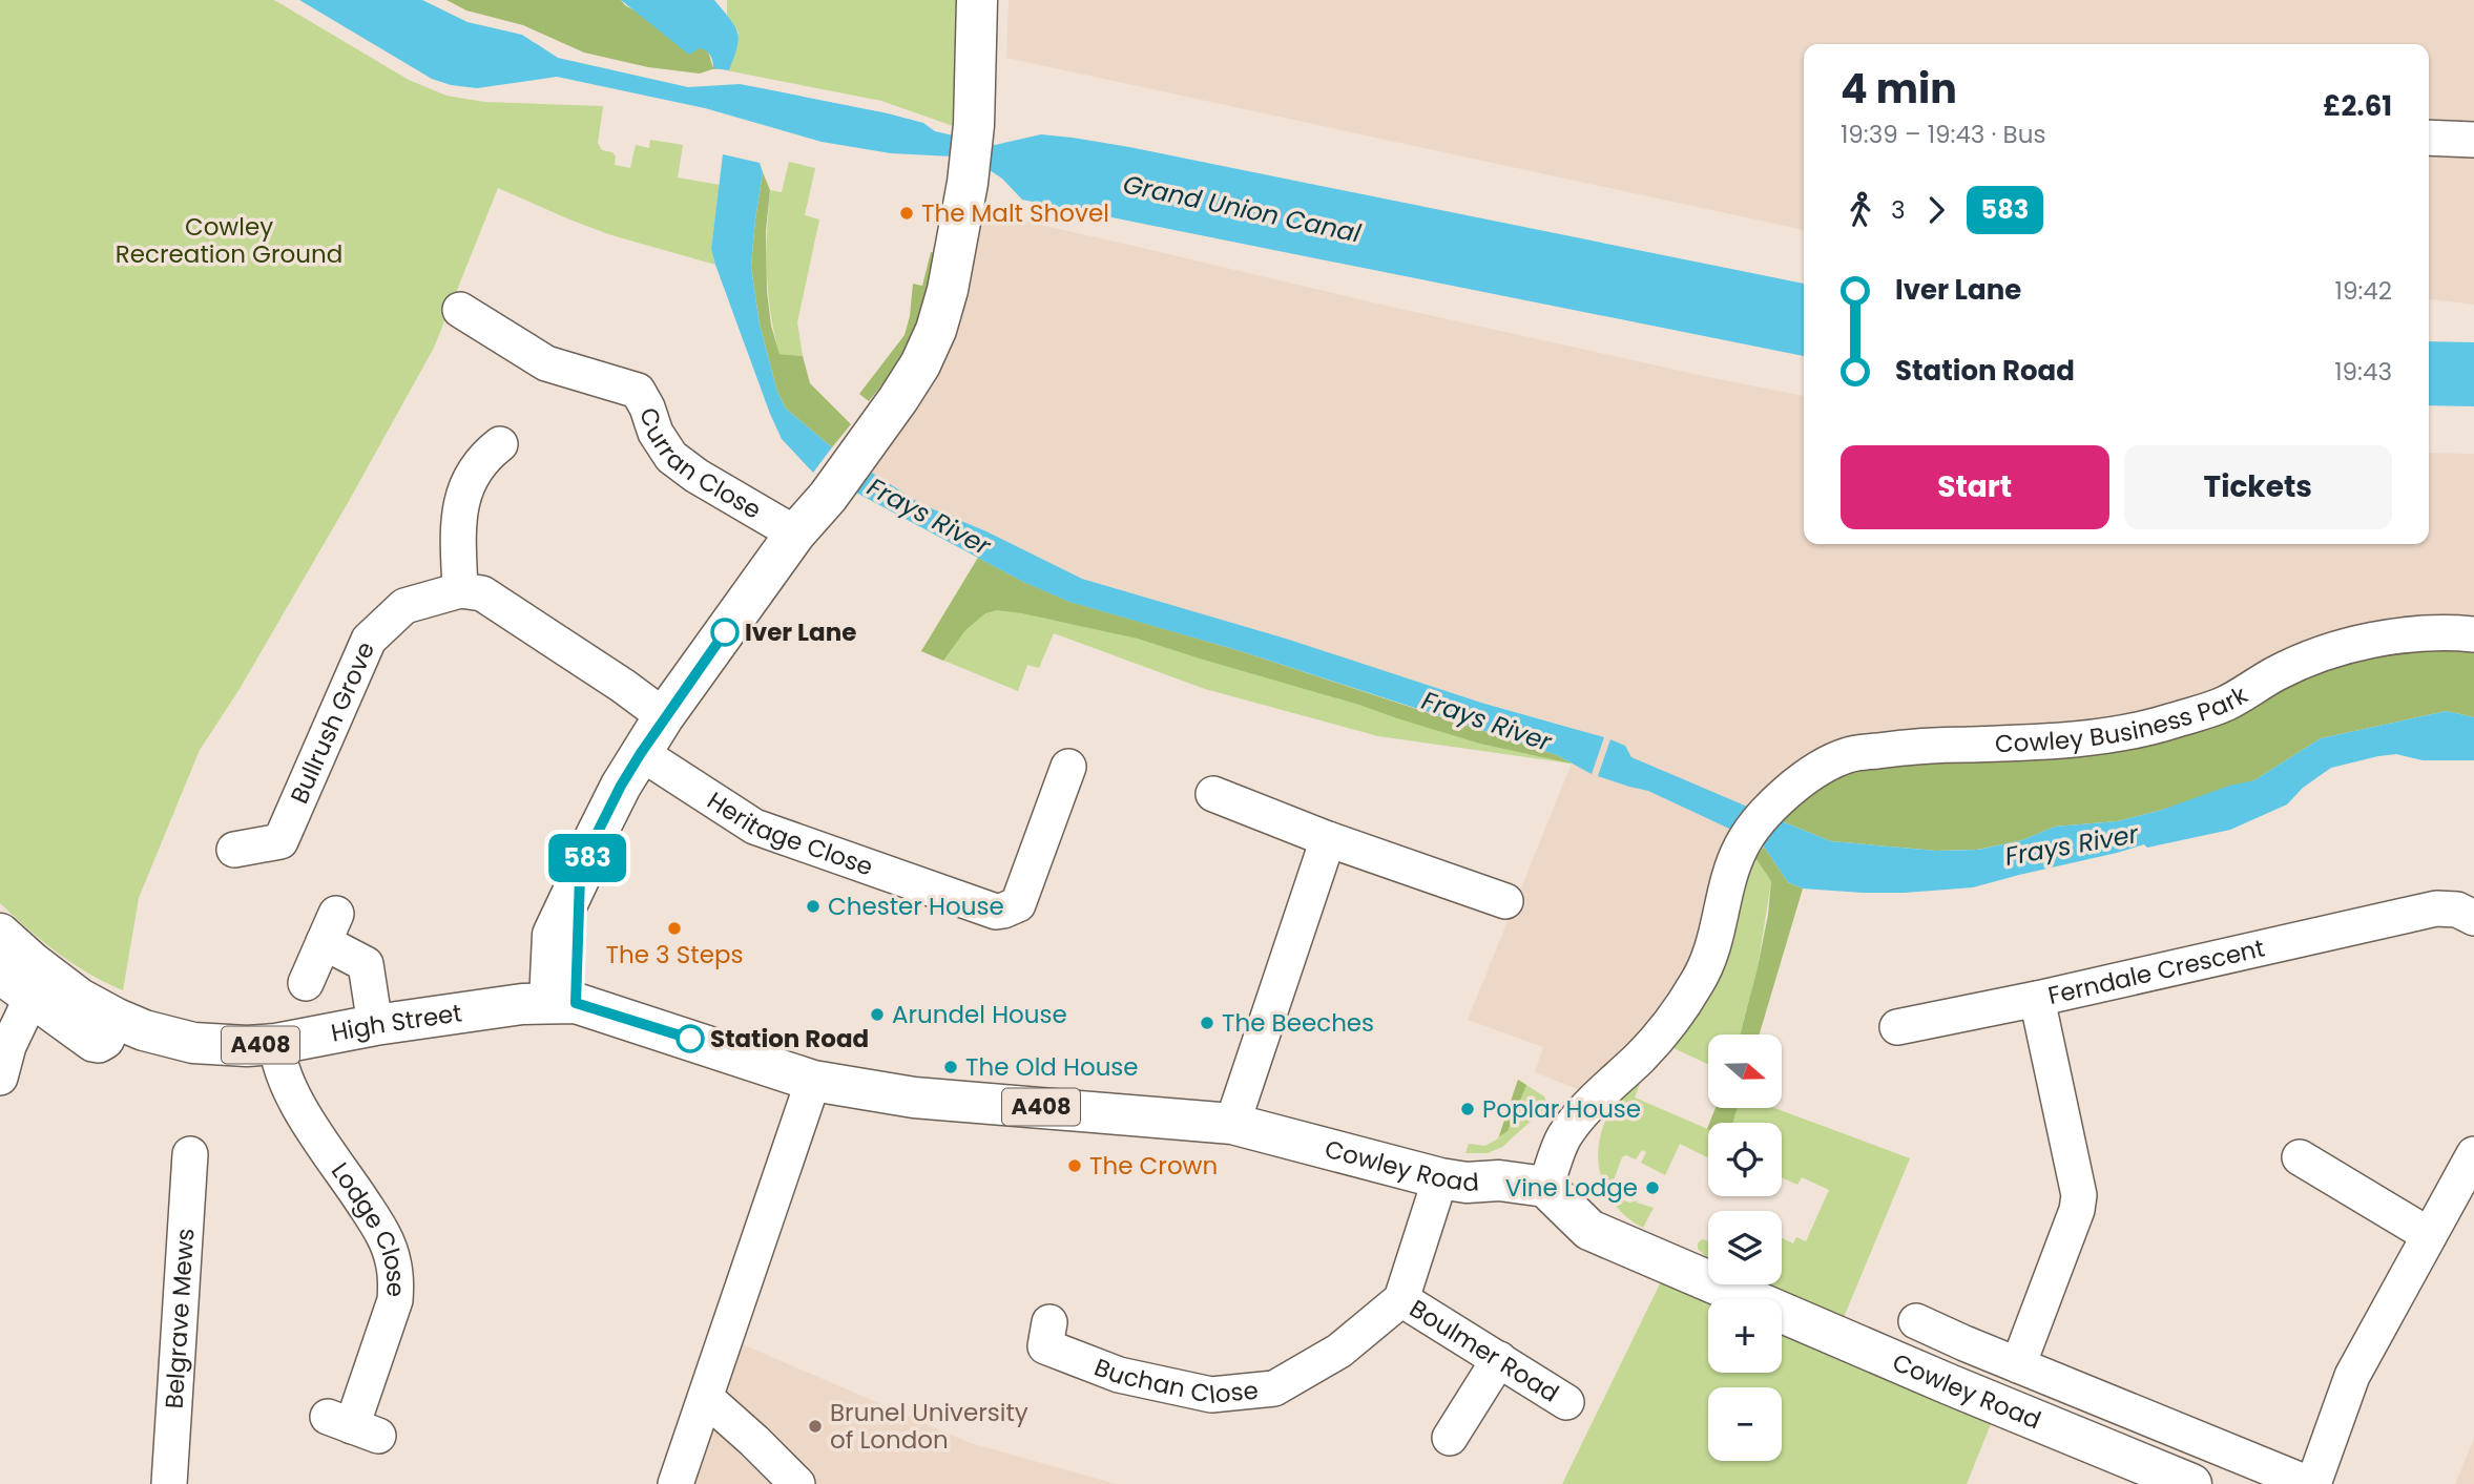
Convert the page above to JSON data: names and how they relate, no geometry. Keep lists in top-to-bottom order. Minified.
{"streets":{"main road":["High Street","A408","Cowley Road"],"street":["Curran Close","Cowley Business Park","Bullrush Grove","Heritage Close","Ferndale Crescent","Lodge Close","Belgrave Mews","Boulmer Road","Buchan Close"]},"crossings":[["Cowley Business Park","Cowley Road"],["Ferndale Crescent","Cowley Road"],["High Street","Cowley Road"],["High Street","Lodge Close"],["Boulmer Road","Buchan Close"]],"water":["Grand Union Canal","Frays River"],"parks":["Cowley Recreation Ground"],"places":["The Malt Shovel","Iver Lane","Chester House","The 3 Steps","Arundel House","The Beeches","Station Road","The Old House","Poplar House","The Crown","Vine Lodge","Brunel University of London"],"lines":["bus line 583"],"north":"right","page":{"on_map":"583","heading":["4 min","19:39 – 19:43 · Bus","£2.61"],"legs":["3","583"],"list":[{"name":"Iver Lane","value":"19:42"},{"name":"Station Road","value":"19:43"}],"buttons":["Start","Tickets"],"map_buttons":["+","−"]}}
